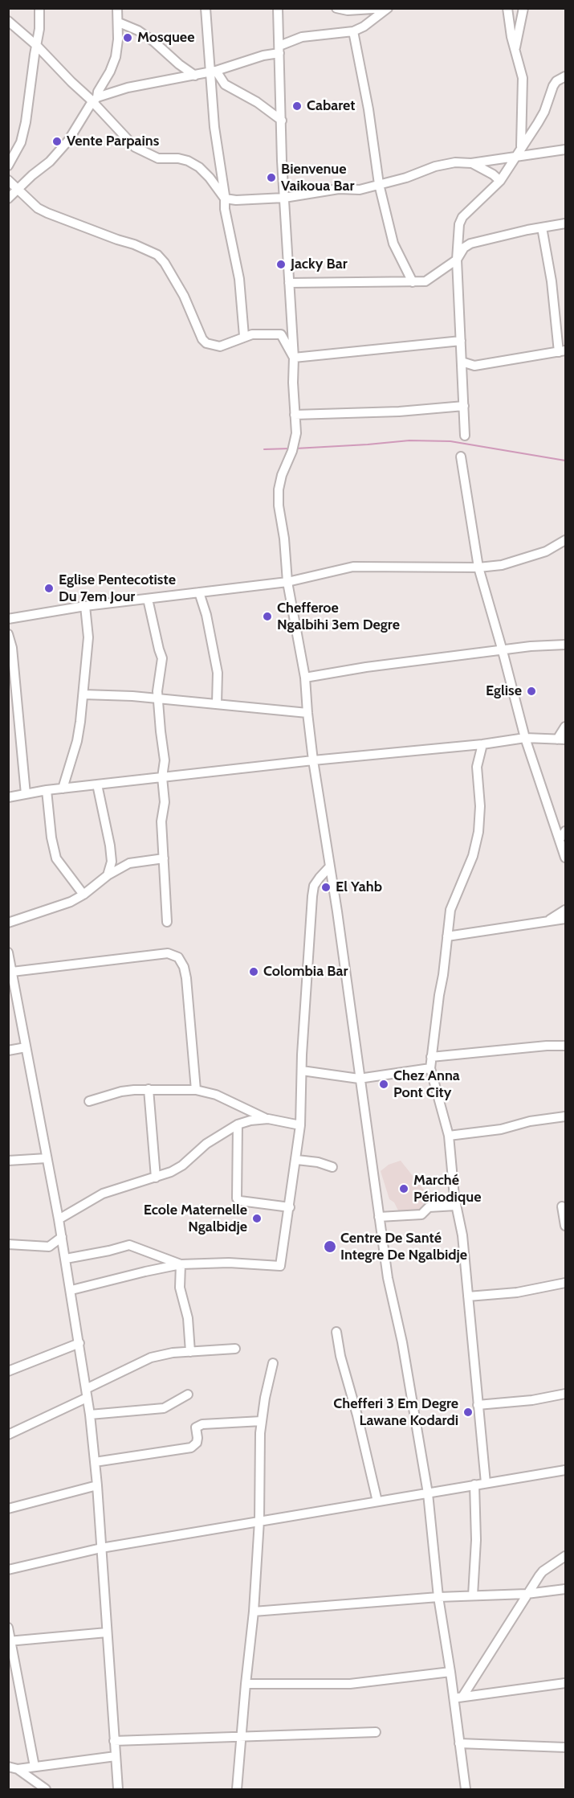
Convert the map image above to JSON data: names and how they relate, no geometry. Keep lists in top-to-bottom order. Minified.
{"places":["Mosquee","Cabaret","Vente Parpains","Bienvenue Vaikoua Bar","Jacky Bar","Eglise Pentecotiste Du 7em Jour","Chefferoe Ngalbihi 3em Degre","Eglise","El Yahb","Colombia Bar","Chez Anna Pont City","Marché Périodique","Ecole Maternelle Ngalbidje","Centre De Santé Integre De Ngalbidje","Chefferi 3 Em Degre Lawane Kodardi"]}
